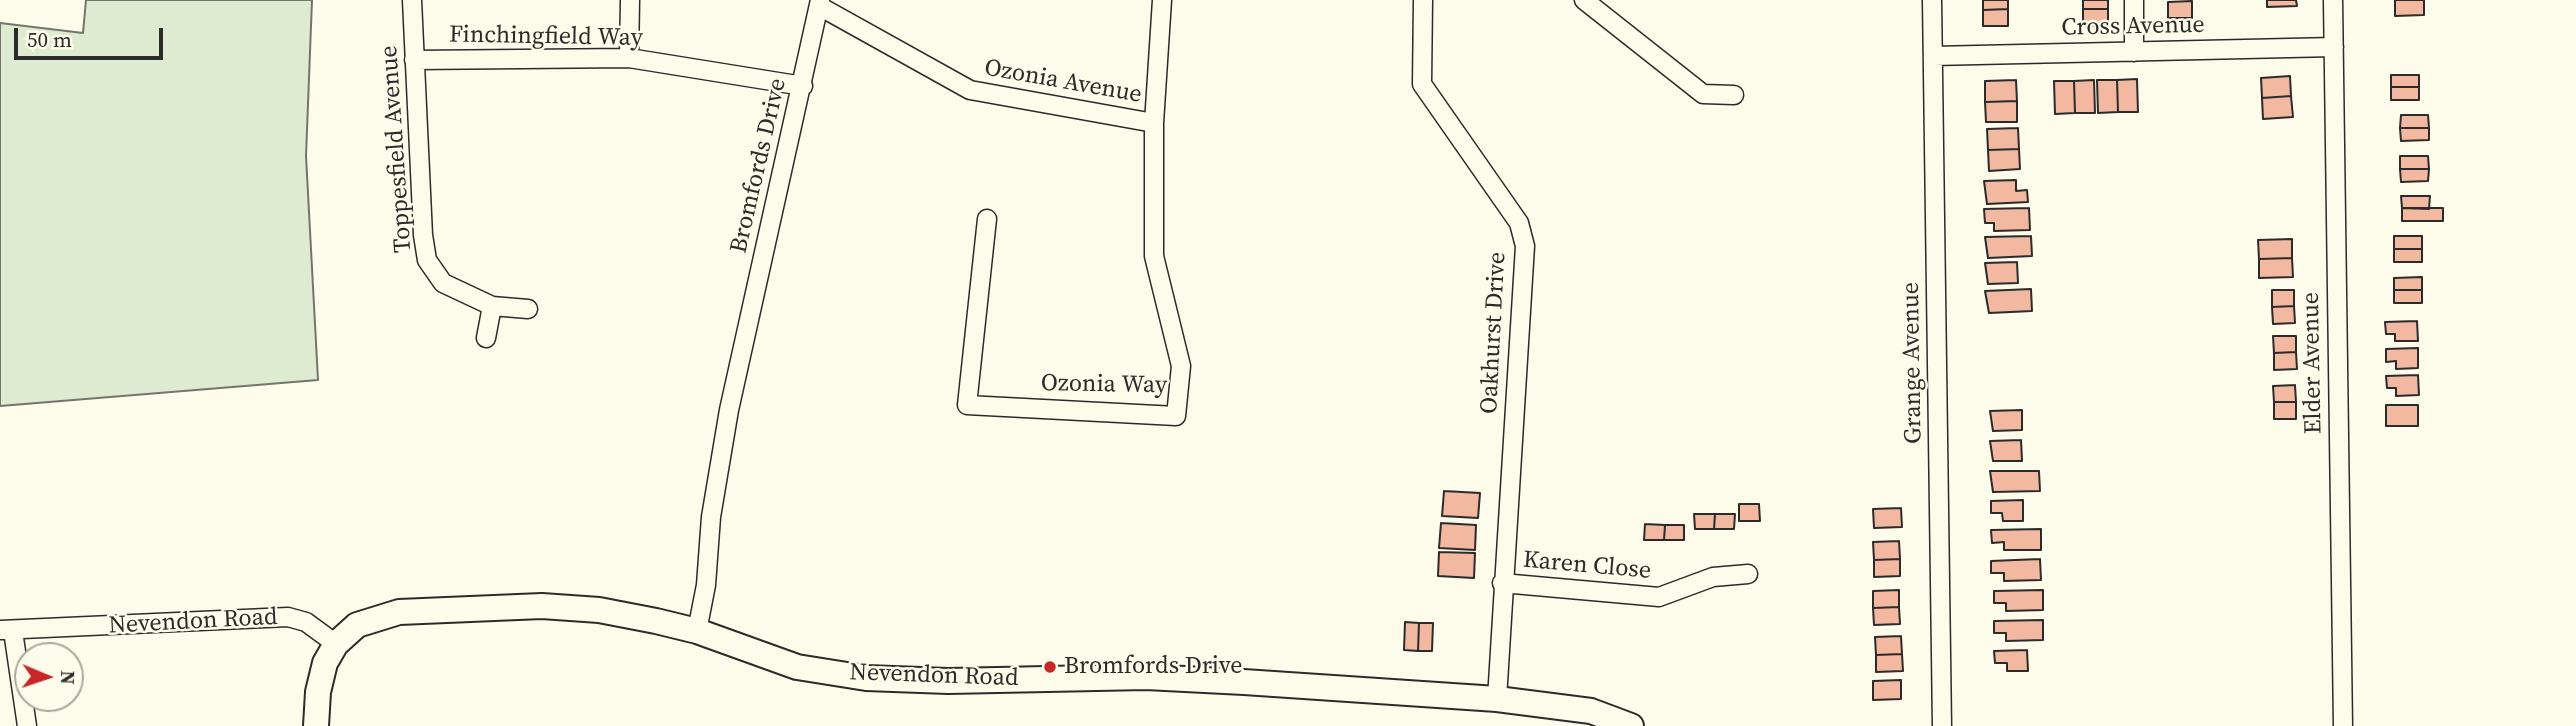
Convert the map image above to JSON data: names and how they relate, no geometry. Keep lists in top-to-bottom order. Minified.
{"streets":{"street":["Cross Avenue","Finchingfield Way","Ozonia Avenue","Toppesfield Avenue","Bromfords Drive","Oakhurst Drive","Grange Avenue","Elder Avenue","Ozonia Way","Karen Close","Nevendon Road"]},"crossings":[["Cross Avenue","Grange Avenue"],["Cross Avenue","Elder Avenue"],["Finchingfield Way","Toppesfield Avenue"],["Finchingfield Way","Bromfords Drive"],["Ozonia Avenue","Bromfords Drive"],["Ozonia Avenue","Ozonia Way"],["Bromfords Drive","Nevendon Road"],["Oakhurst Drive","Karen Close"],["Oakhurst Drive","Nevendon Road"]],"places":["Bromfords Drive"],"scale_bar":"50 m","north":"right"}
